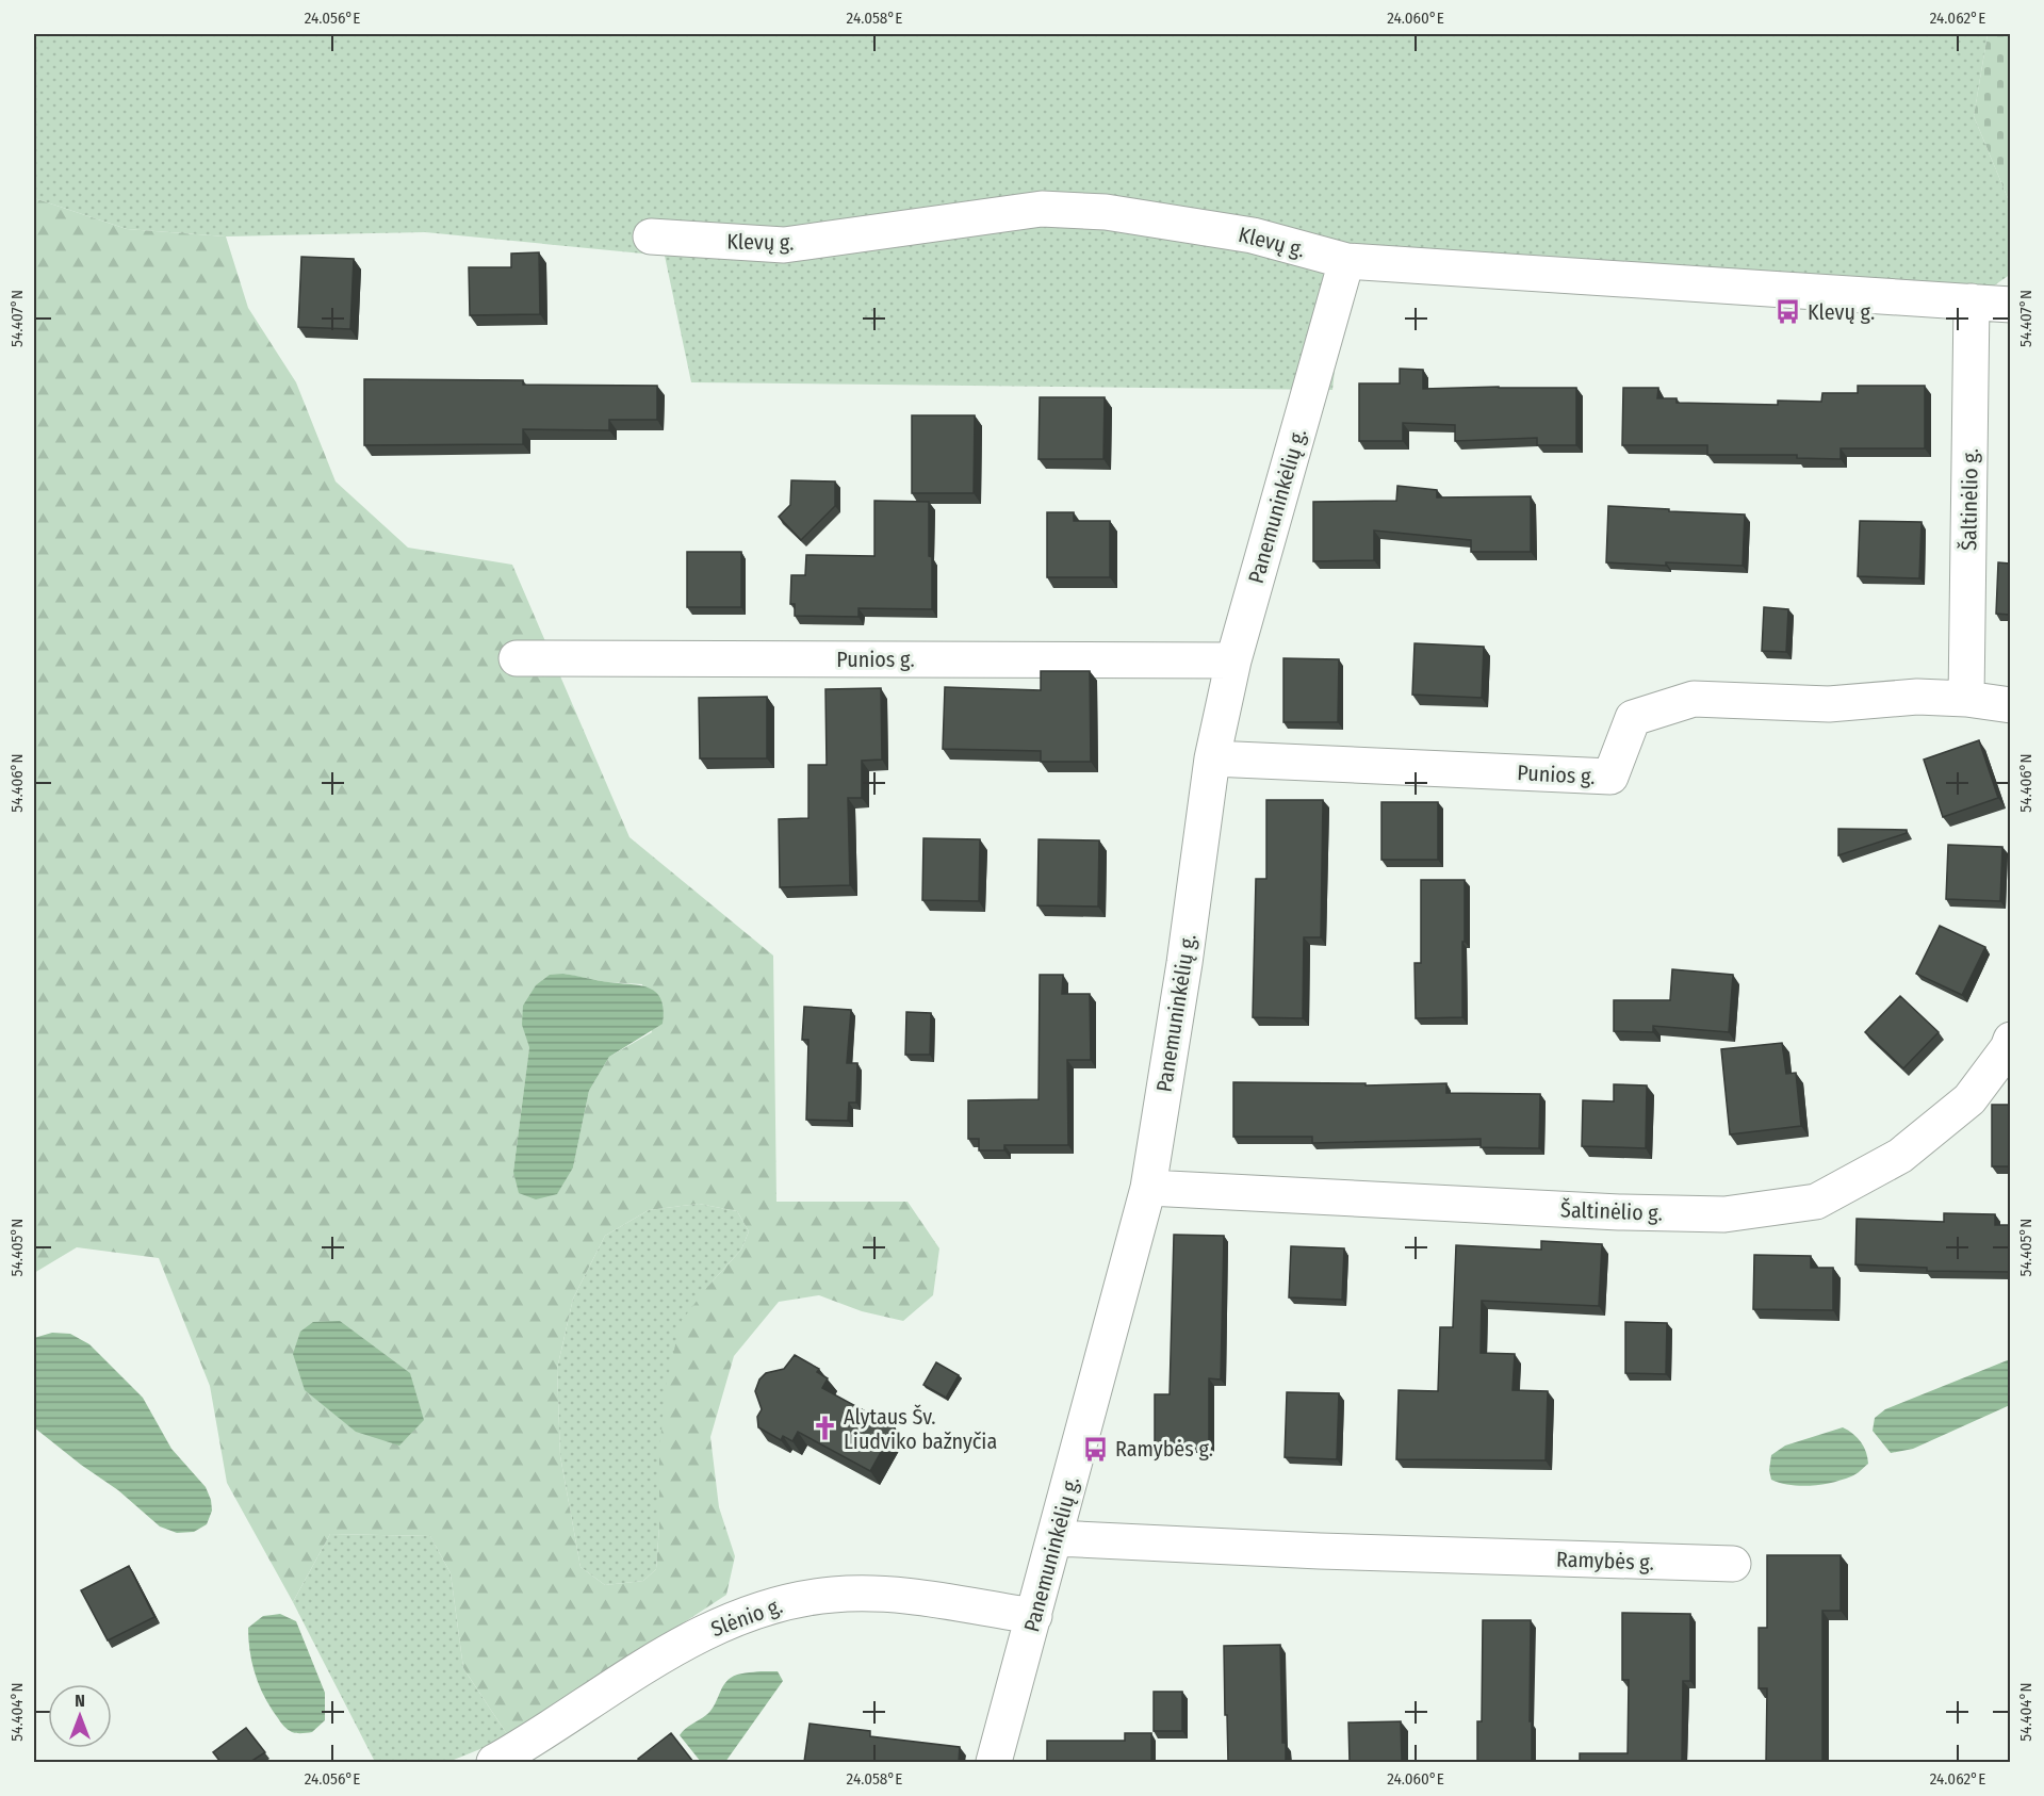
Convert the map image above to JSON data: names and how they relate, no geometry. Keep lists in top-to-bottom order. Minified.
{"streets":{"street":["Klevų g.","Šaltinėlio g.","Panemuninkėlių g.","Punios g.","Ramybės g.","Slėnio g."]},"crossings":[["Klevų g.","Šaltinėlio g."],["Klevų g.","Panemuninkėlių g."],["Šaltinėlio g.","Panemuninkėlių g."],["Šaltinėlio g.","Punios g."],["Panemuninkėlių g.","Punios g."],["Panemuninkėlių g.","Ramybės g."],["Panemuninkėlių g.","Slėnio g."]],"places":{"bus stop":["Klevų g.","Ramybės g."],"church":["Alytaus Šv. Liudviko bažnyčia"]},"north":"top","coordinates":["24.056°E","24.058°E","24.060°E","24.062°E","54.407°N","54.406°N","54.405°N","54.404°N"]}
